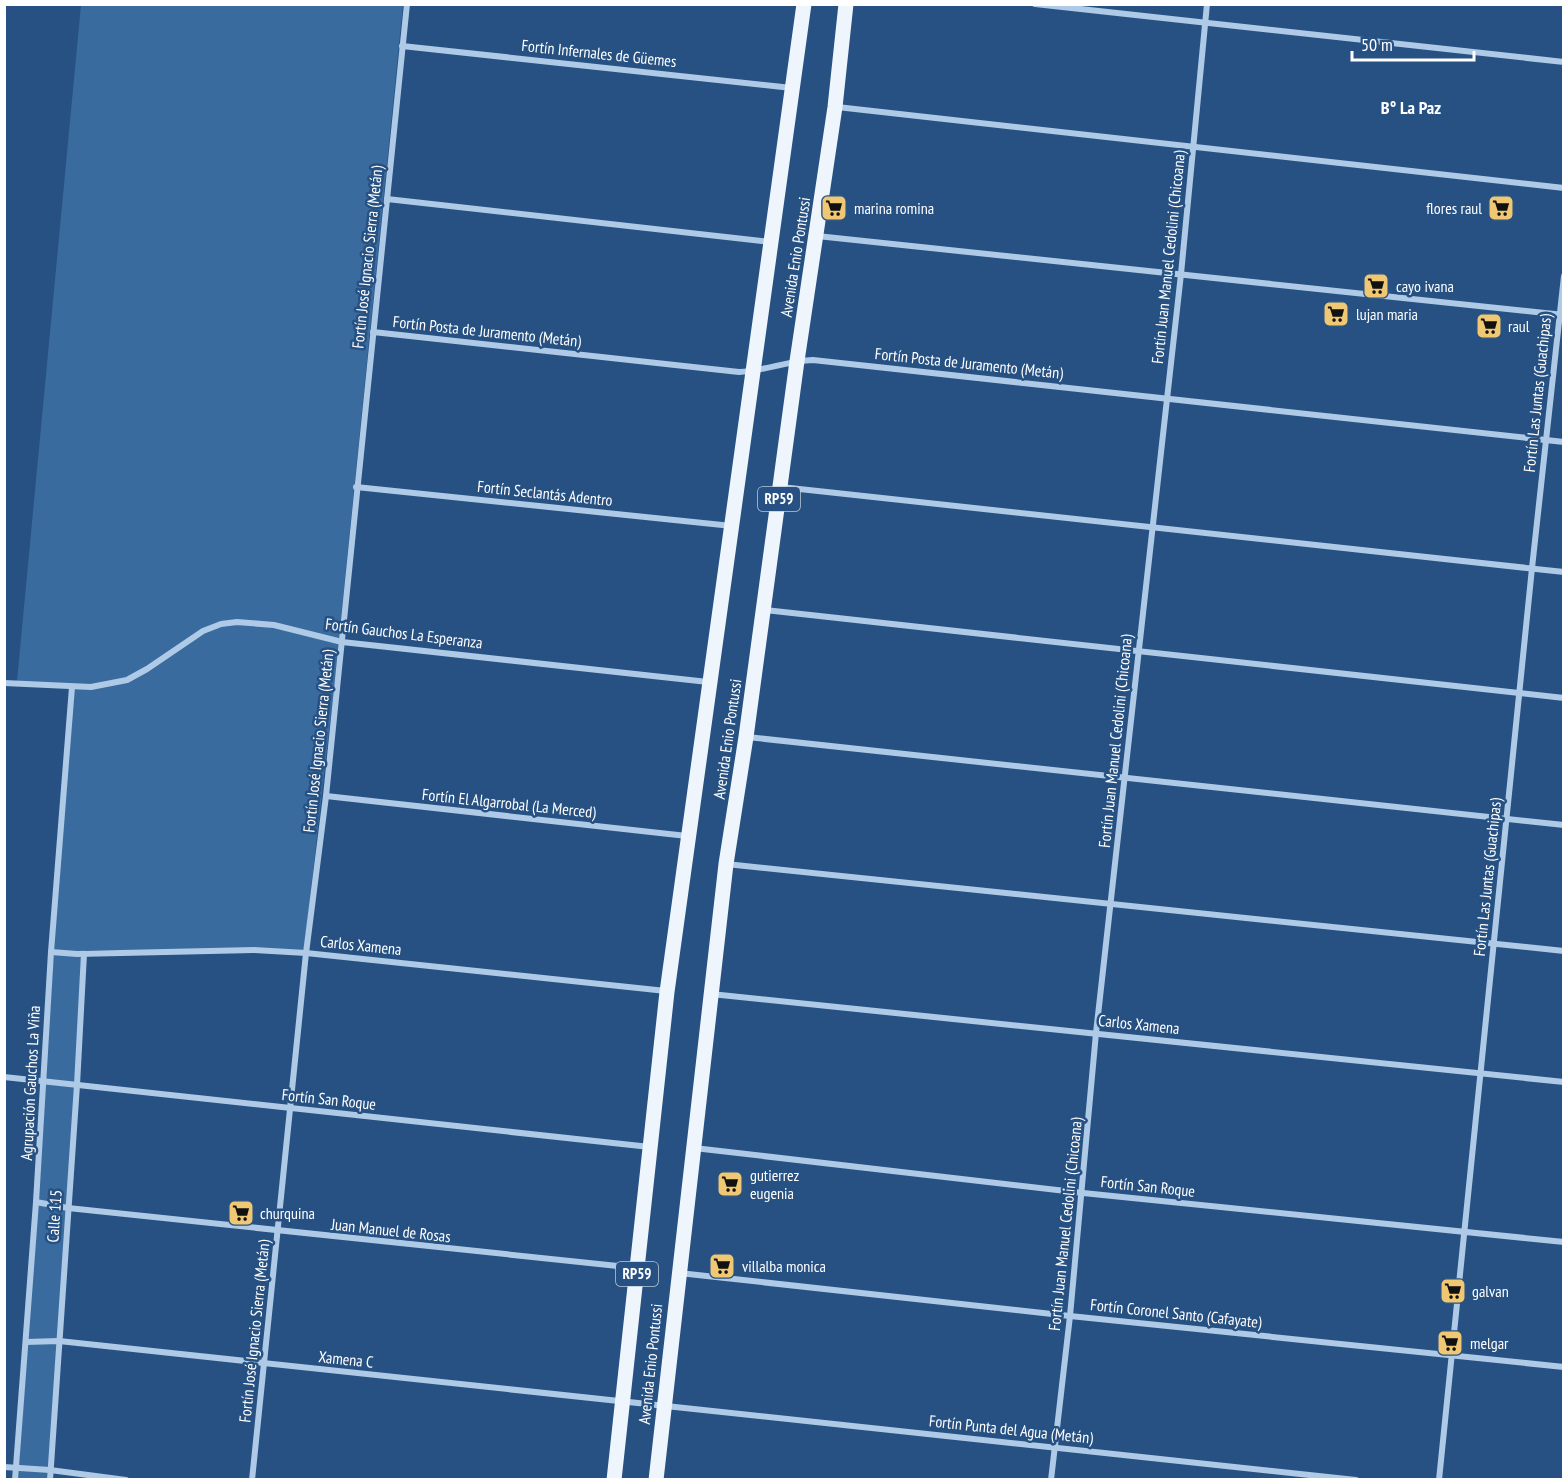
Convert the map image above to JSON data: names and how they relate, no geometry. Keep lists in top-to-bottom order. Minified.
{"streets":{"main road":["Avenida Enio Pontussi","RP59"],"street":["Fortín Infernales de Güemes","Fortín José Ignacio Sierra (Metán)","Fortín Juan Manuel Cedolini (Chicoana)","Fortín Posta de Juramento (Metán)","Fortín Las Juntas (Guachipas)","Fortín Seclantás Adentro","Fortín Gauchos La Esperanza","Fortín El Algarrobal (La Merced)","Carlos Xamena","Agrupación Gauchos La Viña","Fortín San Roque","Calle 115","Juan Manuel de Rosas","Fortín Coronel Santo (Cafayate)","Xamena C","Fortín Punta del Agua (Metán)"]},"crossings":[["Fortín Infernales de Güemes","Fortín José Ignacio Sierra (Metán)"],["Fortín Infernales de Güemes","Avenida Enio Pontussi"],["Fortín José Ignacio Sierra (Metán)","Fortín Posta de Juramento (Metán)"],["Fortín José Ignacio Sierra (Metán)","Fortín Seclantás Adentro"],["Fortín José Ignacio Sierra (Metán)","Fortín Gauchos La Esperanza"],["Fortín José Ignacio Sierra (Metán)","Fortín El Algarrobal (La Merced)"],["Fortín José Ignacio Sierra (Metán)","Carlos Xamena"],["Fortín José Ignacio Sierra (Metán)","Fortín San Roque"],["Fortín José Ignacio Sierra (Metán)","Juan Manuel de Rosas"],["Fortín José Ignacio Sierra (Metán)","Xamena C"],["Avenida Enio Pontussi","Fortín Posta de Juramento (Metán)"],["Avenida Enio Pontussi","Fortín Seclantás Adentro"],["Avenida Enio Pontussi","Fortín Gauchos La Esperanza"],["Avenida Enio Pontussi","Fortín El Algarrobal (La Merced)"],["Avenida Enio Pontussi","Carlos Xamena"],["Avenida Enio Pontussi","Fortín San Roque"],["Avenida Enio Pontussi","Juan Manuel de Rosas"],["Avenida Enio Pontussi","Fortín Coronel Santo (Cafayate)"],["Avenida Enio Pontussi","Xamena C"],["Avenida Enio Pontussi","Fortín Punta del Agua (Metán)"],["Fortín Juan Manuel Cedolini (Chicoana)","Fortín Posta de Juramento (Metán)"],["Fortín Juan Manuel Cedolini (Chicoana)","Carlos Xamena"],["Fortín Juan Manuel Cedolini (Chicoana)","Fortín San Roque"],["Fortín Juan Manuel Cedolini (Chicoana)","Fortín Coronel Santo (Cafayate)"],["Fortín Juan Manuel Cedolini (Chicoana)","Fortín Punta del Agua (Metán)"],["Fortín Posta de Juramento (Metán)","Fortín Las Juntas (Guachipas)"],["Fortín Las Juntas (Guachipas)","Carlos Xamena"],["Fortín Las Juntas (Guachipas)","Fortín San Roque"],["Fortín Las Juntas (Guachipas)","Fortín Coronel Santo (Cafayate)"],["Fortín Gauchos La Esperanza","Agrupación Gauchos La Viña"],["Carlos Xamena","Agrupación Gauchos La Viña"],["Carlos Xamena","Calle 115"],["Agrupación Gauchos La Viña","Fortín San Roque"],["Agrupación Gauchos La Viña","Juan Manuel de Rosas"],["Agrupación Gauchos La Viña","Xamena C"],["Fortín San Roque","Calle 115"],["Calle 115","Juan Manuel de Rosas"],["Calle 115","Xamena C"],["Xamena C","Fortín Punta del Agua (Metán)"]],"districts":["B° La Paz"],"places":{"supermarket":["marina romina","flores raul","cayo ivana","lujan maria","raul","gutierrez eugenia","churquina","villalba monica","galvan","melgar"]},"scale_bar":"50 m"}
